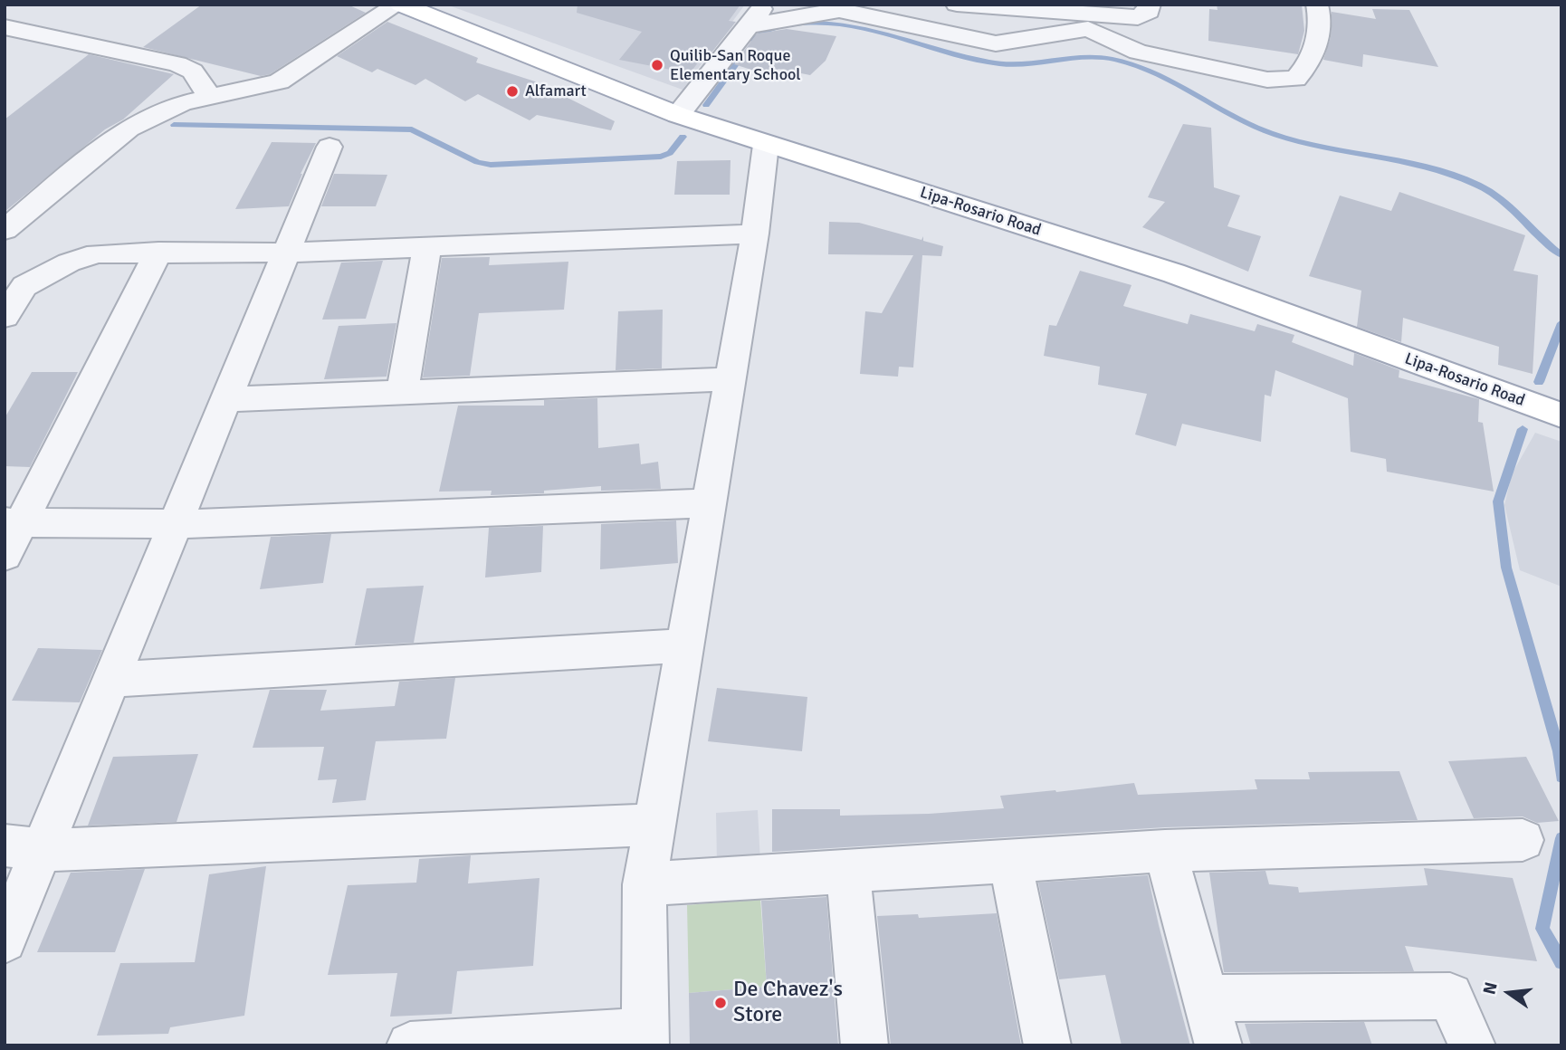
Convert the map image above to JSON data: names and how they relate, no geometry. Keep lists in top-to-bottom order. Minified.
{"streets":{"main road":["Lipa-Rosario Road"]},"places":["Quilib-San Roque Elementary School","Alfamart","De Chavez's Store"],"north":"left"}
